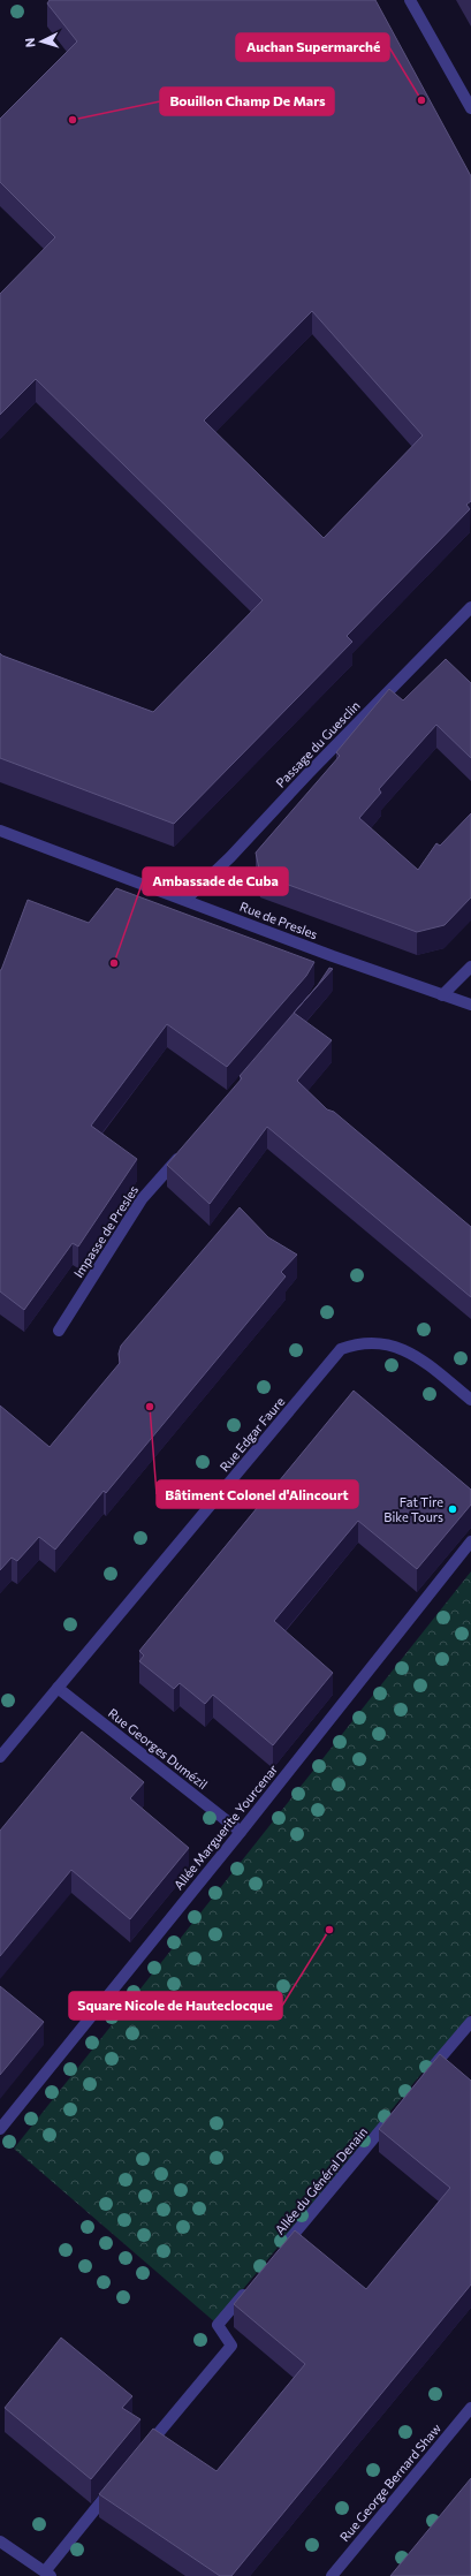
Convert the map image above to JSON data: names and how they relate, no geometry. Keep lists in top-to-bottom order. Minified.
{"streets":{"street":["Passage du Guesclin","Rue de Presles","Impasse de Presles","Rue Edgar Faure","Rue Georges Dumézil","Allée Marguerite Yourcenar","Allée du Général Denain","Rue George Bernard Shaw"]},"crossings":[["Passage du Guesclin","Rue de Presles"],["Rue Edgar Faure","Rue Georges Dumézil"],["Rue Georges Dumézil","Allée Marguerite Yourcenar"]],"places":["Auchan Supermarché","Bouillon Champ De Mars","Ambassade de Cuba","Bâtiment Colonel d'Alincourt","Fat Tire Bike Tours","Square Nicole de Hauteclocque"],"north":"left"}
